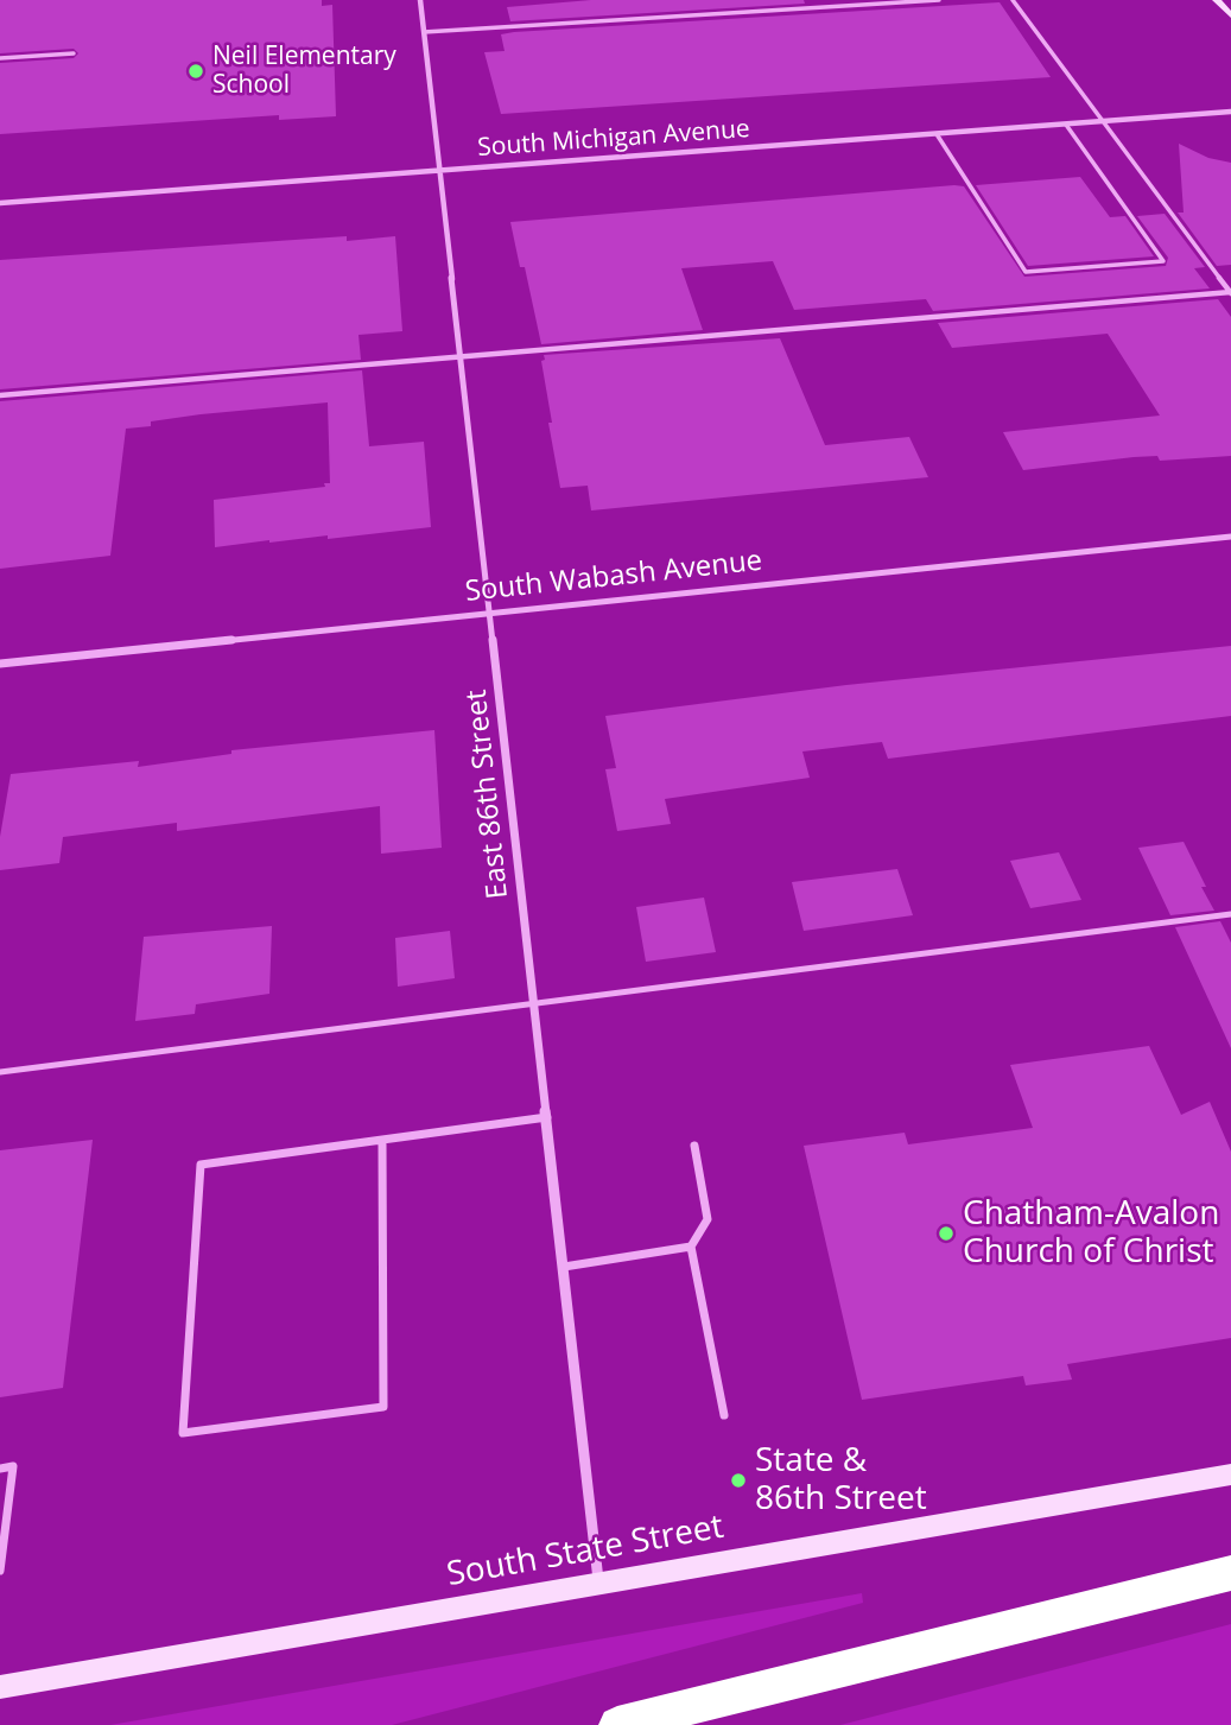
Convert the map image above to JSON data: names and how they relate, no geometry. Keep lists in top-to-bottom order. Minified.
{"streets":{"main road":["South State Street"],"street":["South Michigan Avenue","South Wabash Avenue","East 86th Street"]},"crossings":[["South Michigan Avenue","East 86th Street"],["South Wabash Avenue","East 86th Street"],["East 86th Street","South State Street"]],"places":["Neil Elementary School","Chatham-Avalon Church of Christ","State & 86th Street"]}
